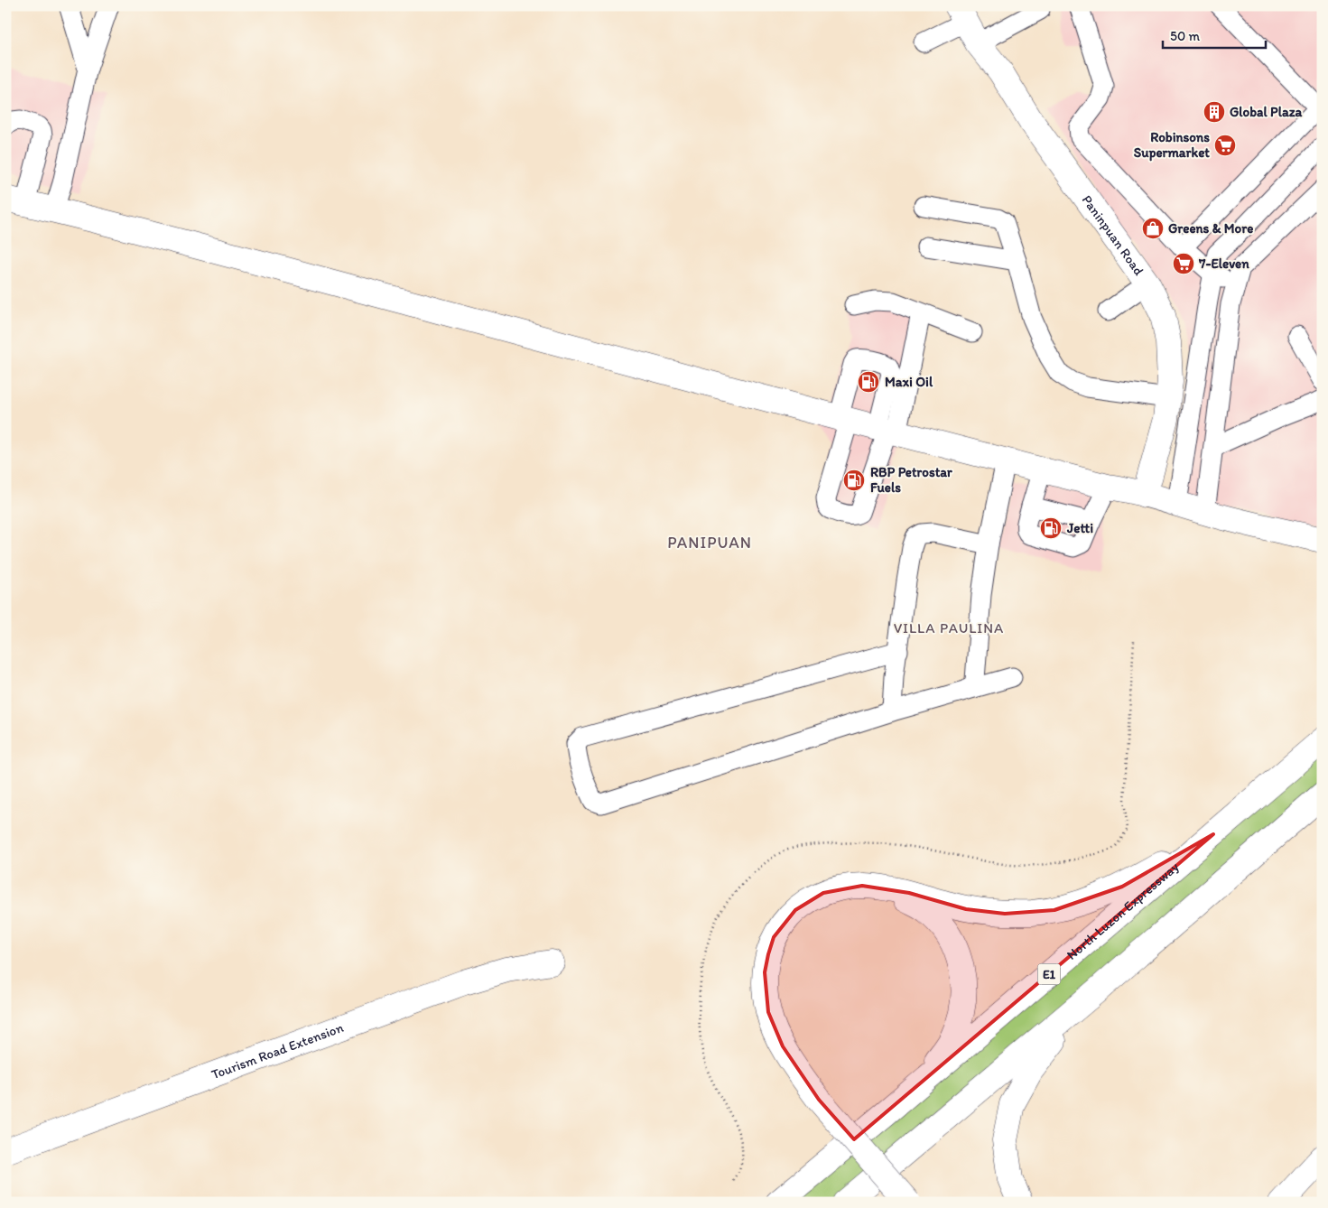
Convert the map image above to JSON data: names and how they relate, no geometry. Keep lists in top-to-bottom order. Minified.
{"streets":{"main road":["Paninpuan Road","North Luzon Expressway","E1","Tourism Road Extension"]},"districts":["PANIPUAN","VILLA PAULINA"],"places":{"building":["Global Plaza"],"supermarket":["Robinsons Supermarket","7-Eleven"],"shop":["Greens & More"],"fuel station":["Maxi Oil","RBP Petrostar Fuels","Jetti"]},"scale_bar":"50 m"}
